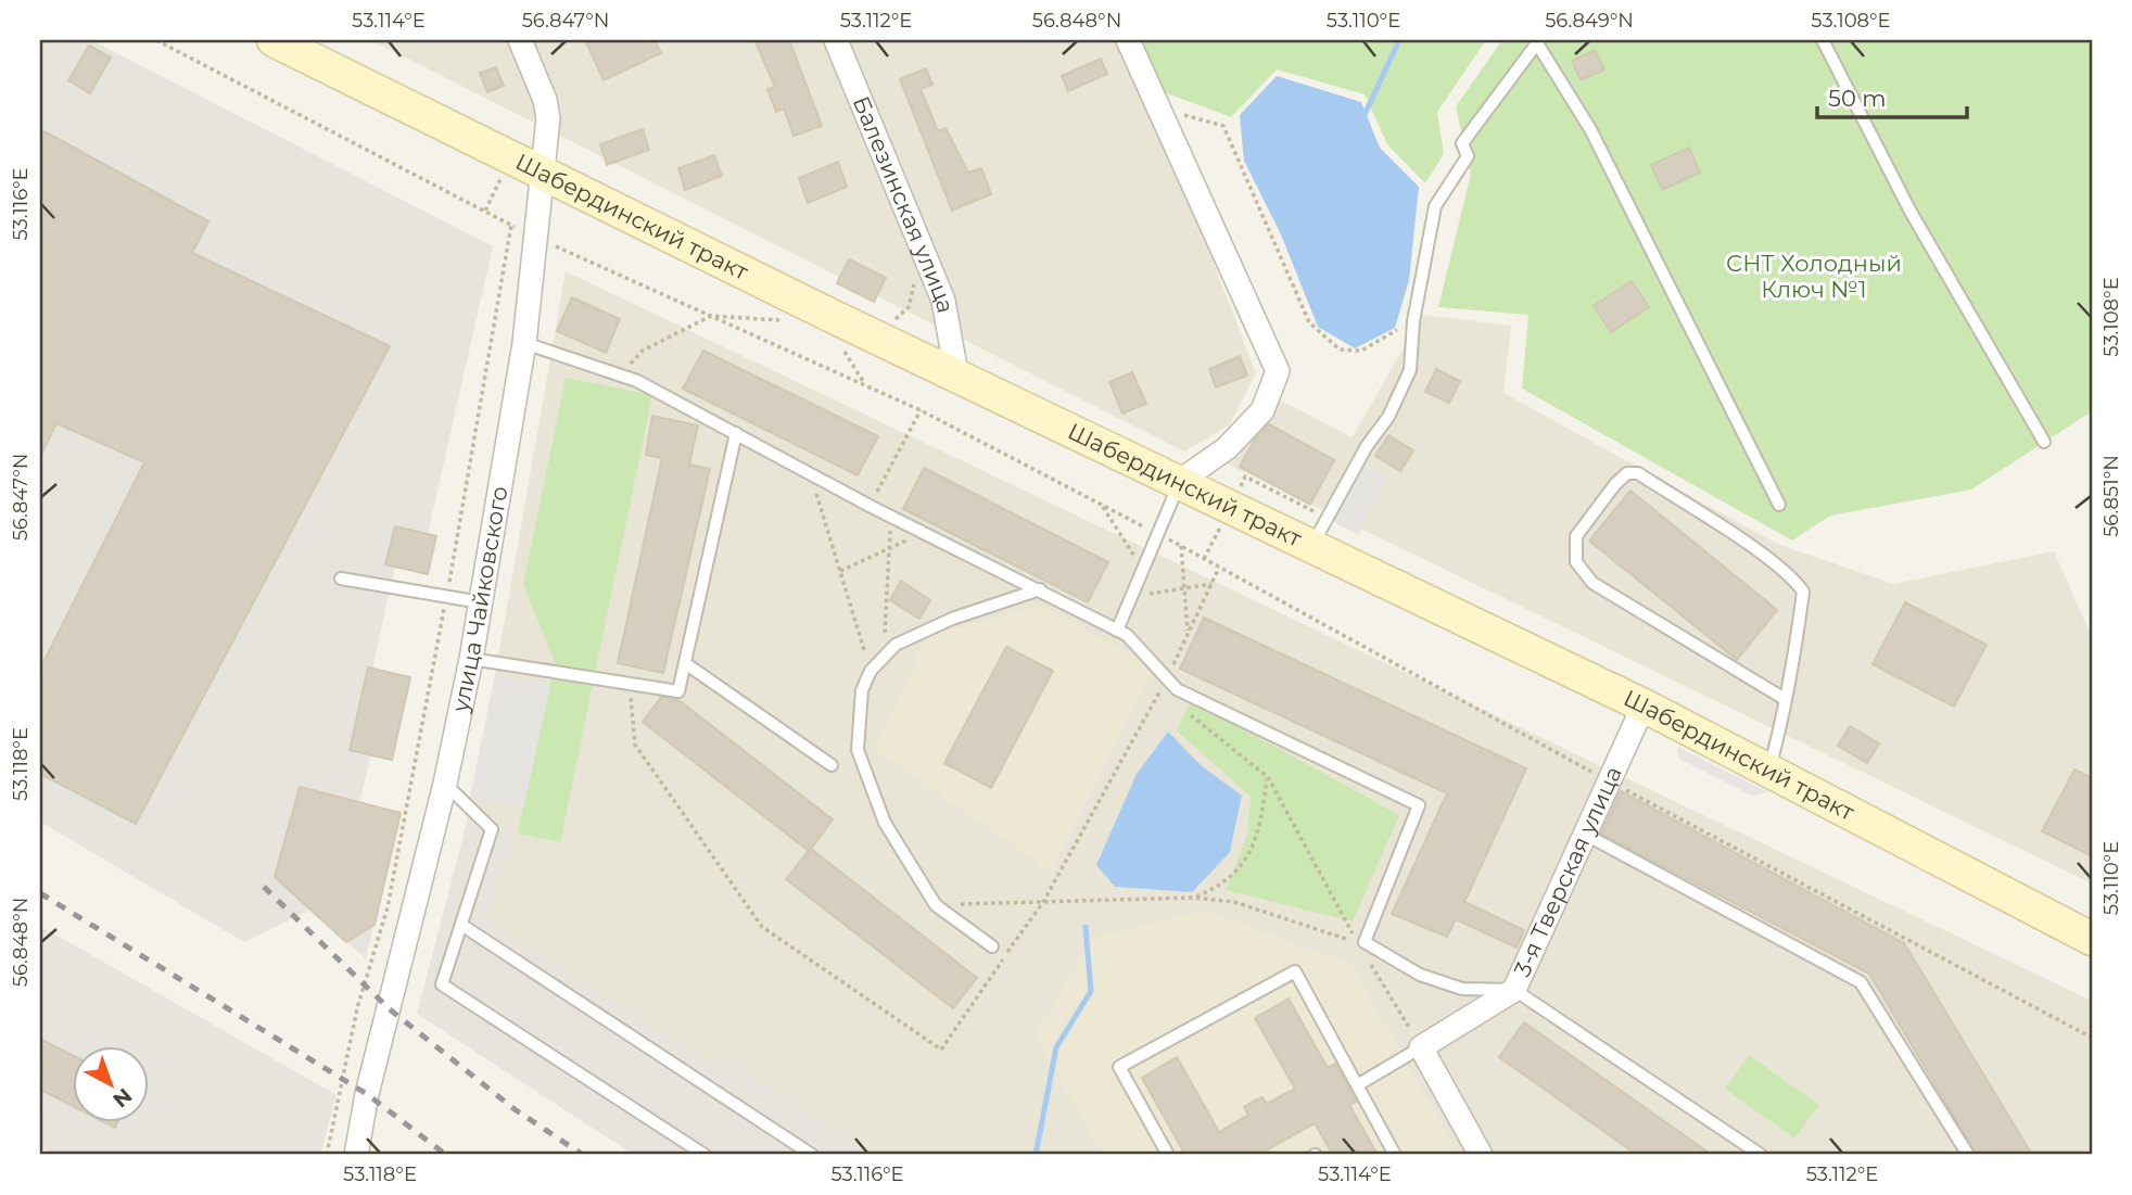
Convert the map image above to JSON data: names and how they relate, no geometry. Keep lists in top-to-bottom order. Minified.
{"streets":{"main road":["Шабердинский тракт"],"street":["Балезинская улица","улица Чайковского","3-я Тверская улица"]},"crossings":[["Балезинская улица","Шабердинский тракт"],["Шабердинский тракт","улица Чайковского"],["Шабердинский тракт","3-я Тверская улица"]],"parks":["СНТ Холодный Ключ №1"],"scale_bar":"50 m","north":"bottom right","coordinates":["53.114°E","56.847°N","53.112°E","56.848°N","53.110°E","56.849°N","53.108°E","53.116°E","56.851°N","53.118°E"]}
